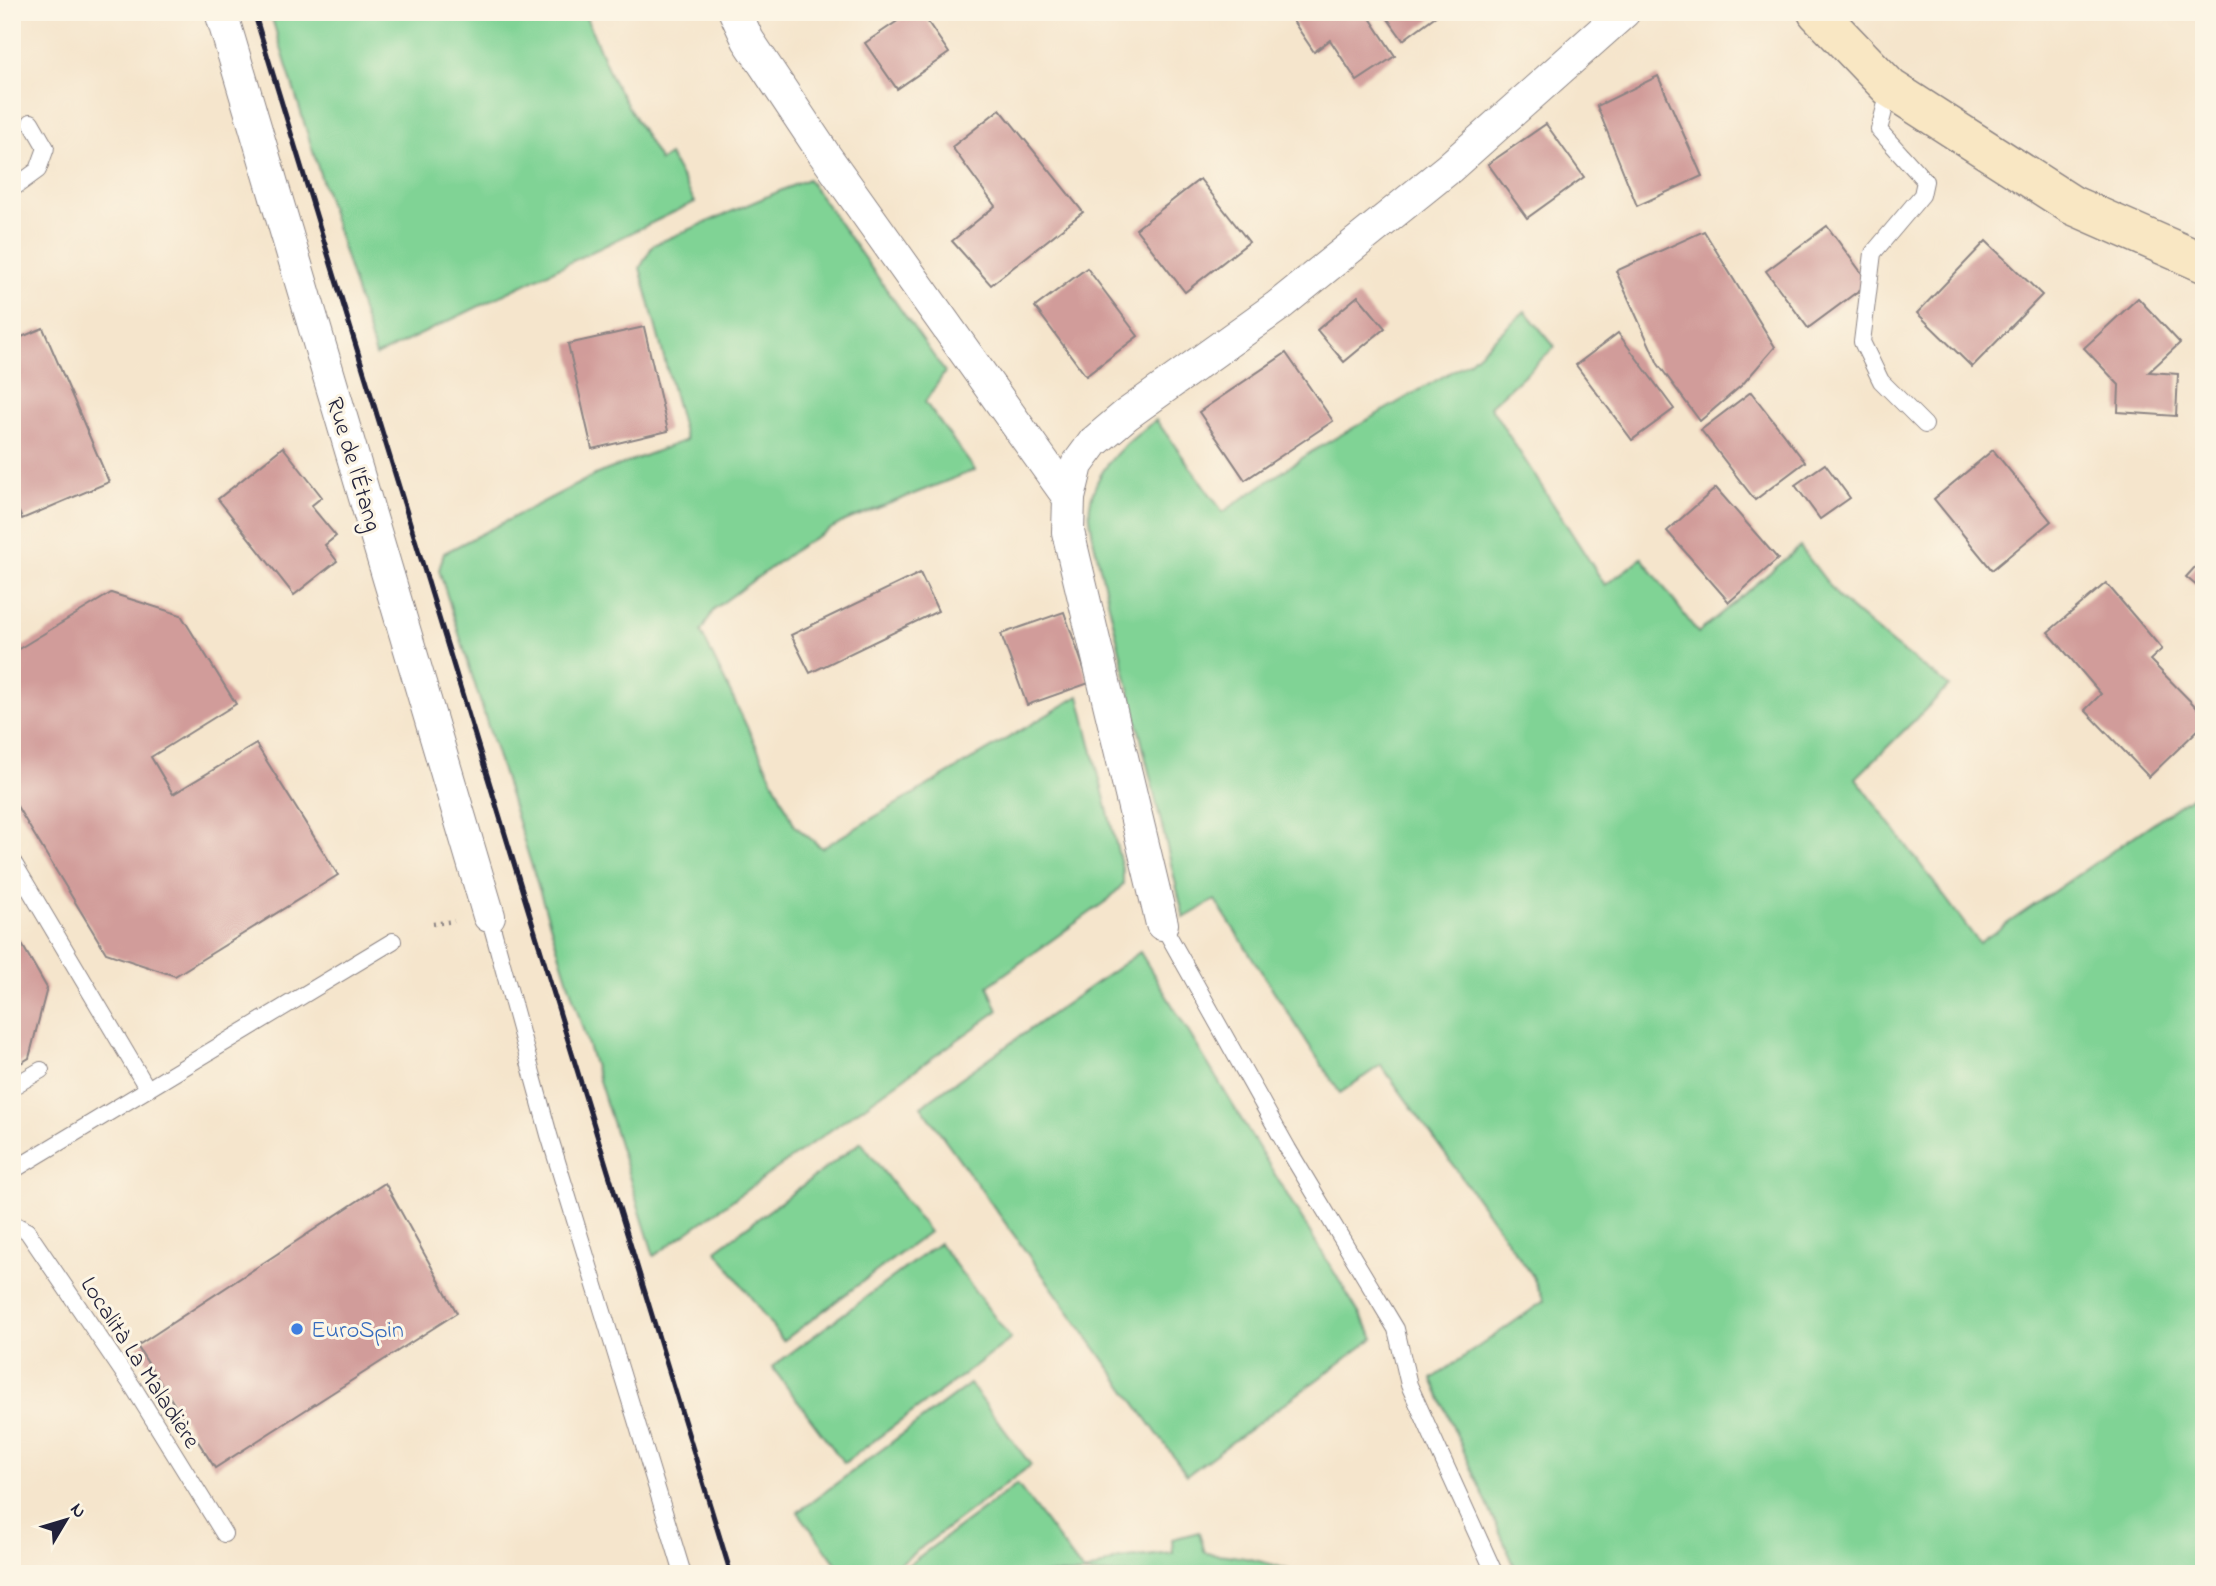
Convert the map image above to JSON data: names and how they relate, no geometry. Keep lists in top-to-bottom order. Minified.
{"streets":{"street":["Rue de l'Étang"],"lane":["Località La Maladière"]},"places":["EuroSpin"],"north":"top right"}
